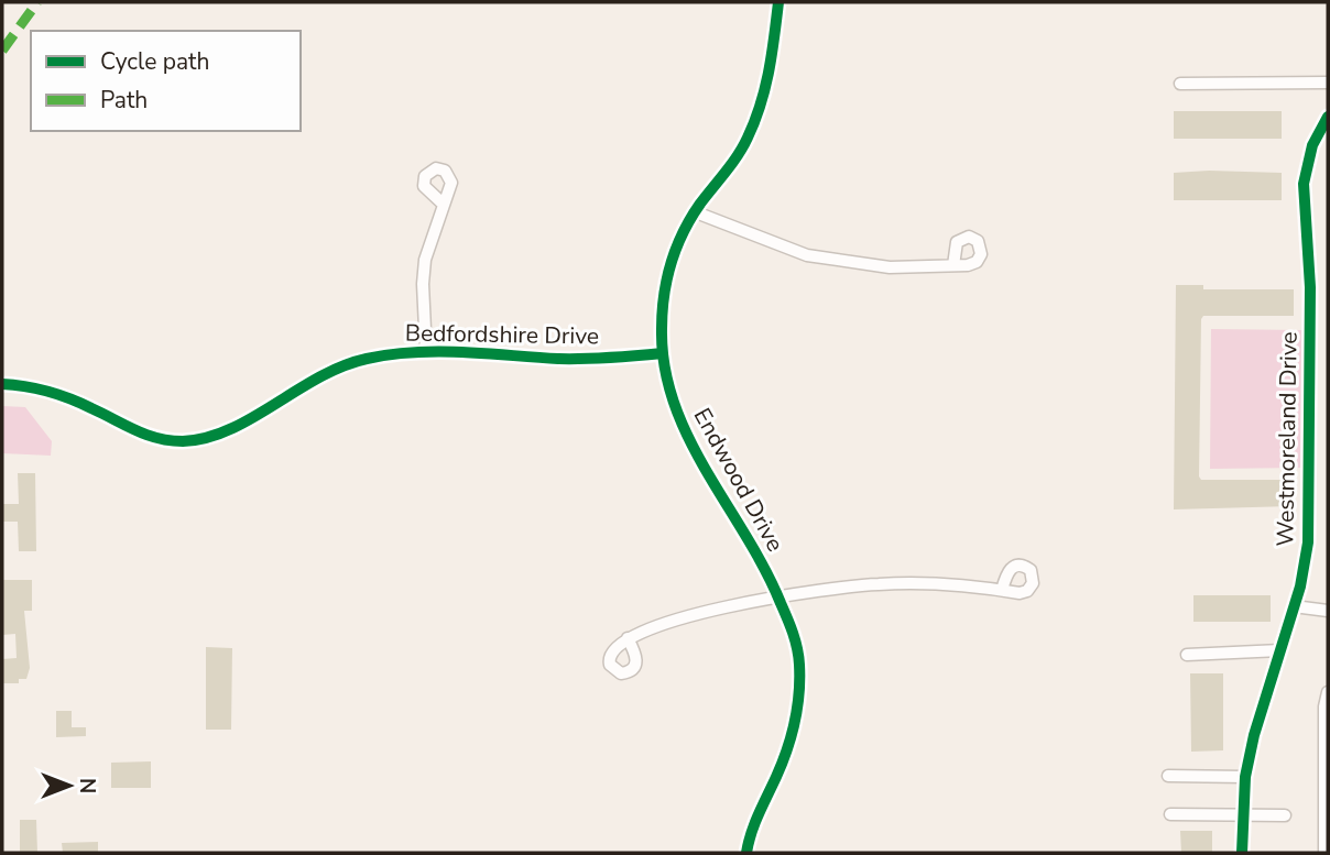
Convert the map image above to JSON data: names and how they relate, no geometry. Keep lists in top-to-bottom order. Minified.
{"streets":{"street":["Bedfordshire Drive","Westmoreland Drive","Endwood Drive"]},"crossings":[["Bedfordshire Drive","Endwood Drive"]],"legend":["Cycle path","Path"],"north":"right"}
